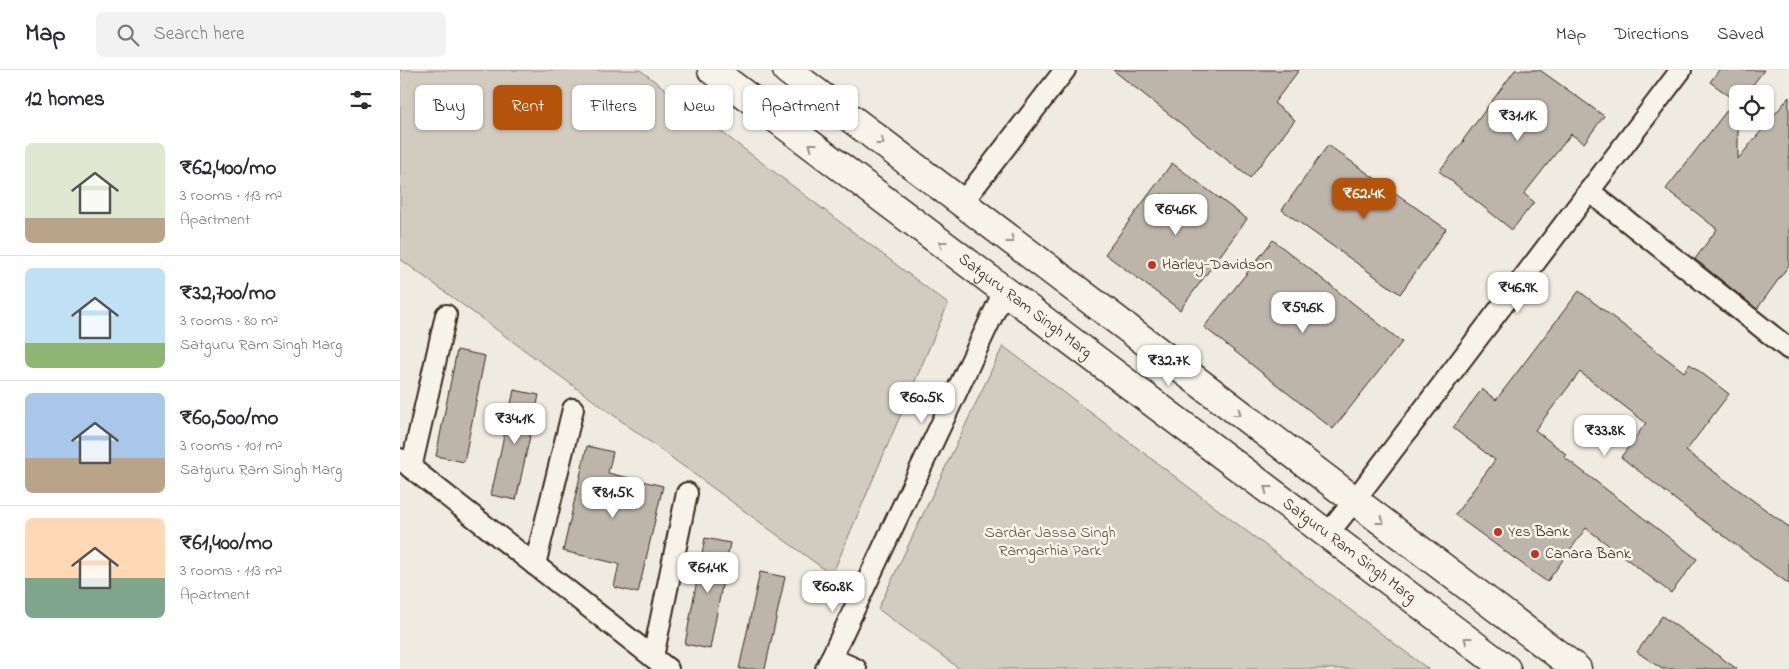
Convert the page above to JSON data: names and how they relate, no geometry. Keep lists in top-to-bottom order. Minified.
{"streets":{"main road":["Satguru Ram Singh Marg"]},"parks":["Sardar Jassa Singh Ramgarhia Park"],"places":["Harley-Davidson","Yes Bank","Canara Bank"],"page":{"header":"Map","search":"Search here","nav":["Map","Directions","Saved"],"heading":"12 homes","chip":["Buy","Rent","Filters","New","Apartment"],"price":["₹31.1K","₹62.4K","₹64.6K","₹46.9K","₹59.6K","₹32.7K","₹60.5K","₹34.1K","₹33.8K","₹81.5K","₹61.4K","₹60.8K"],"list":[{"name":"₹62,400/mo","note":"3 rooms · 113 m² · Apartment"},{"name":"₹32,700/mo","note":"3 rooms · 80 m² · Satguru Ram Singh Marg"},{"name":"₹60,500/mo","note":"3 rooms · 101 m² · Satguru Ram Singh Marg"},{"name":"₹61,400/mo","note":"3 rooms · 113 m² · Apartment"}]}}
